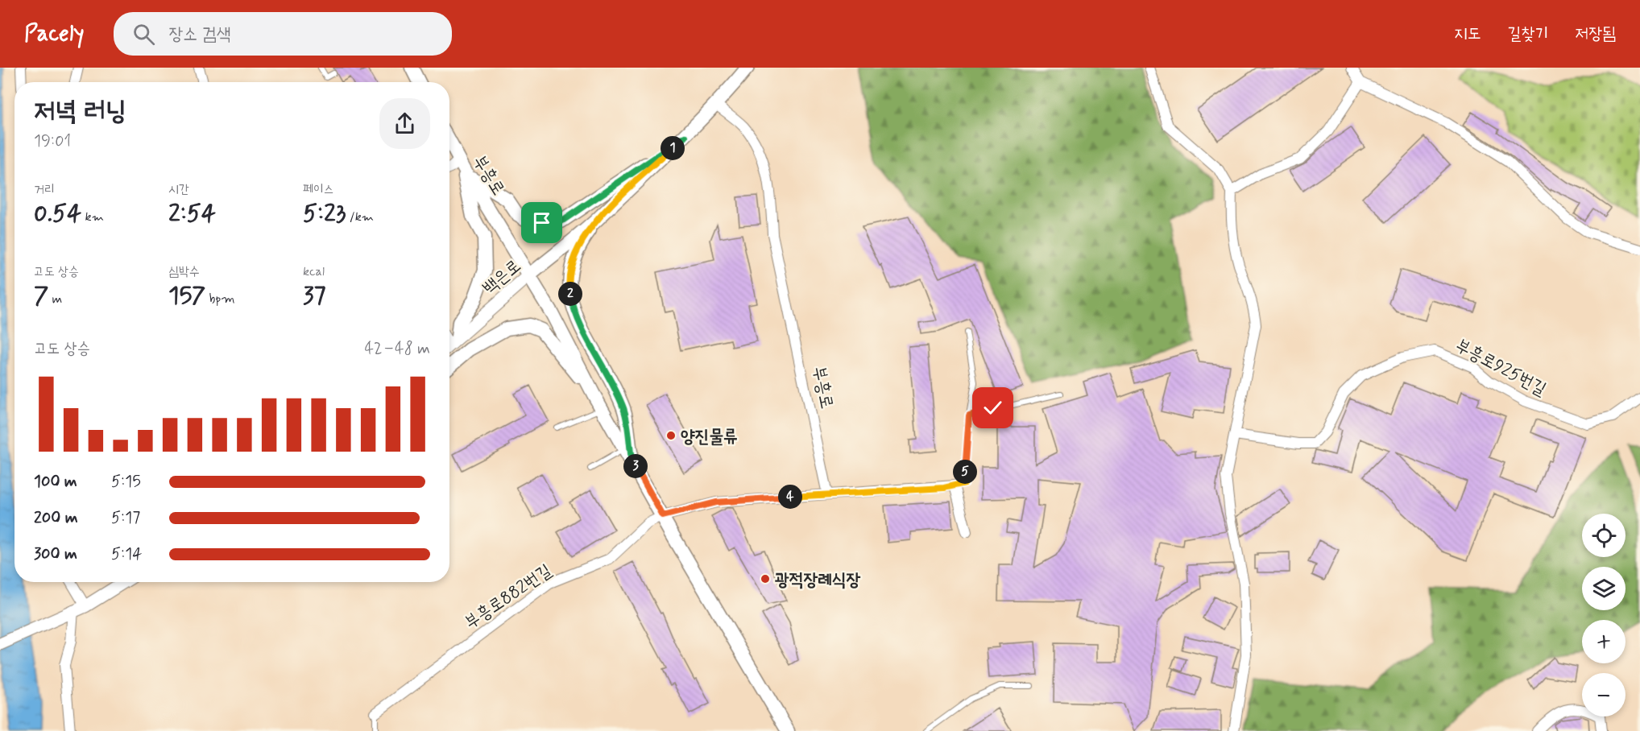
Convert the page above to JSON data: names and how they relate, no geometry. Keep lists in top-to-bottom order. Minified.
{"streets":{"main road":["부흥로","백은로"],"street":["부흥로925번길","부흥로882번길"]},"crossings":[["부흥로","백은로"],["부흥로","부흥로882번길"]],"places":["양진물류","광적장례식장"],"page":{"header":"Pacely","search":"장소 검색","nav":["지도","길찾기","저장됨"],"heading":["저녁 러닝","19:01"],"pins":["1","2","3","5","4"],"stats":[["거리","0.54 km"],["시간","2:54"],["페이스","5:23 /km"],["고도 상승","7 m"],["심박수","157 bpm"],["kcal","37"]],"chart":["고도 상승","42–48 m"],"list":[{"name":"100 m","note":"5:15"},{"name":"200 m","note":"5:17"},{"name":"300 m","note":"5:14"}],"map_buttons":["+","−"]}}
